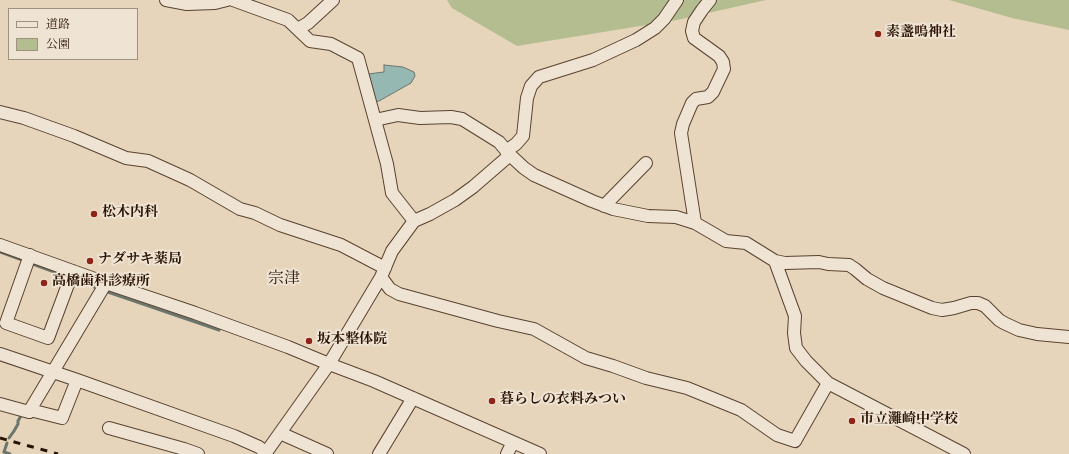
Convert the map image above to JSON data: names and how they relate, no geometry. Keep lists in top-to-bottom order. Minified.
{"districts":["宗津"],"places":["素盞嗚神社","松木内科","ナダサキ薬局","高橋歯科診療所","坂本整体院","暮らしの衣料みつい","市立灘崎中学校"],"legend":["道路","公園"]}
